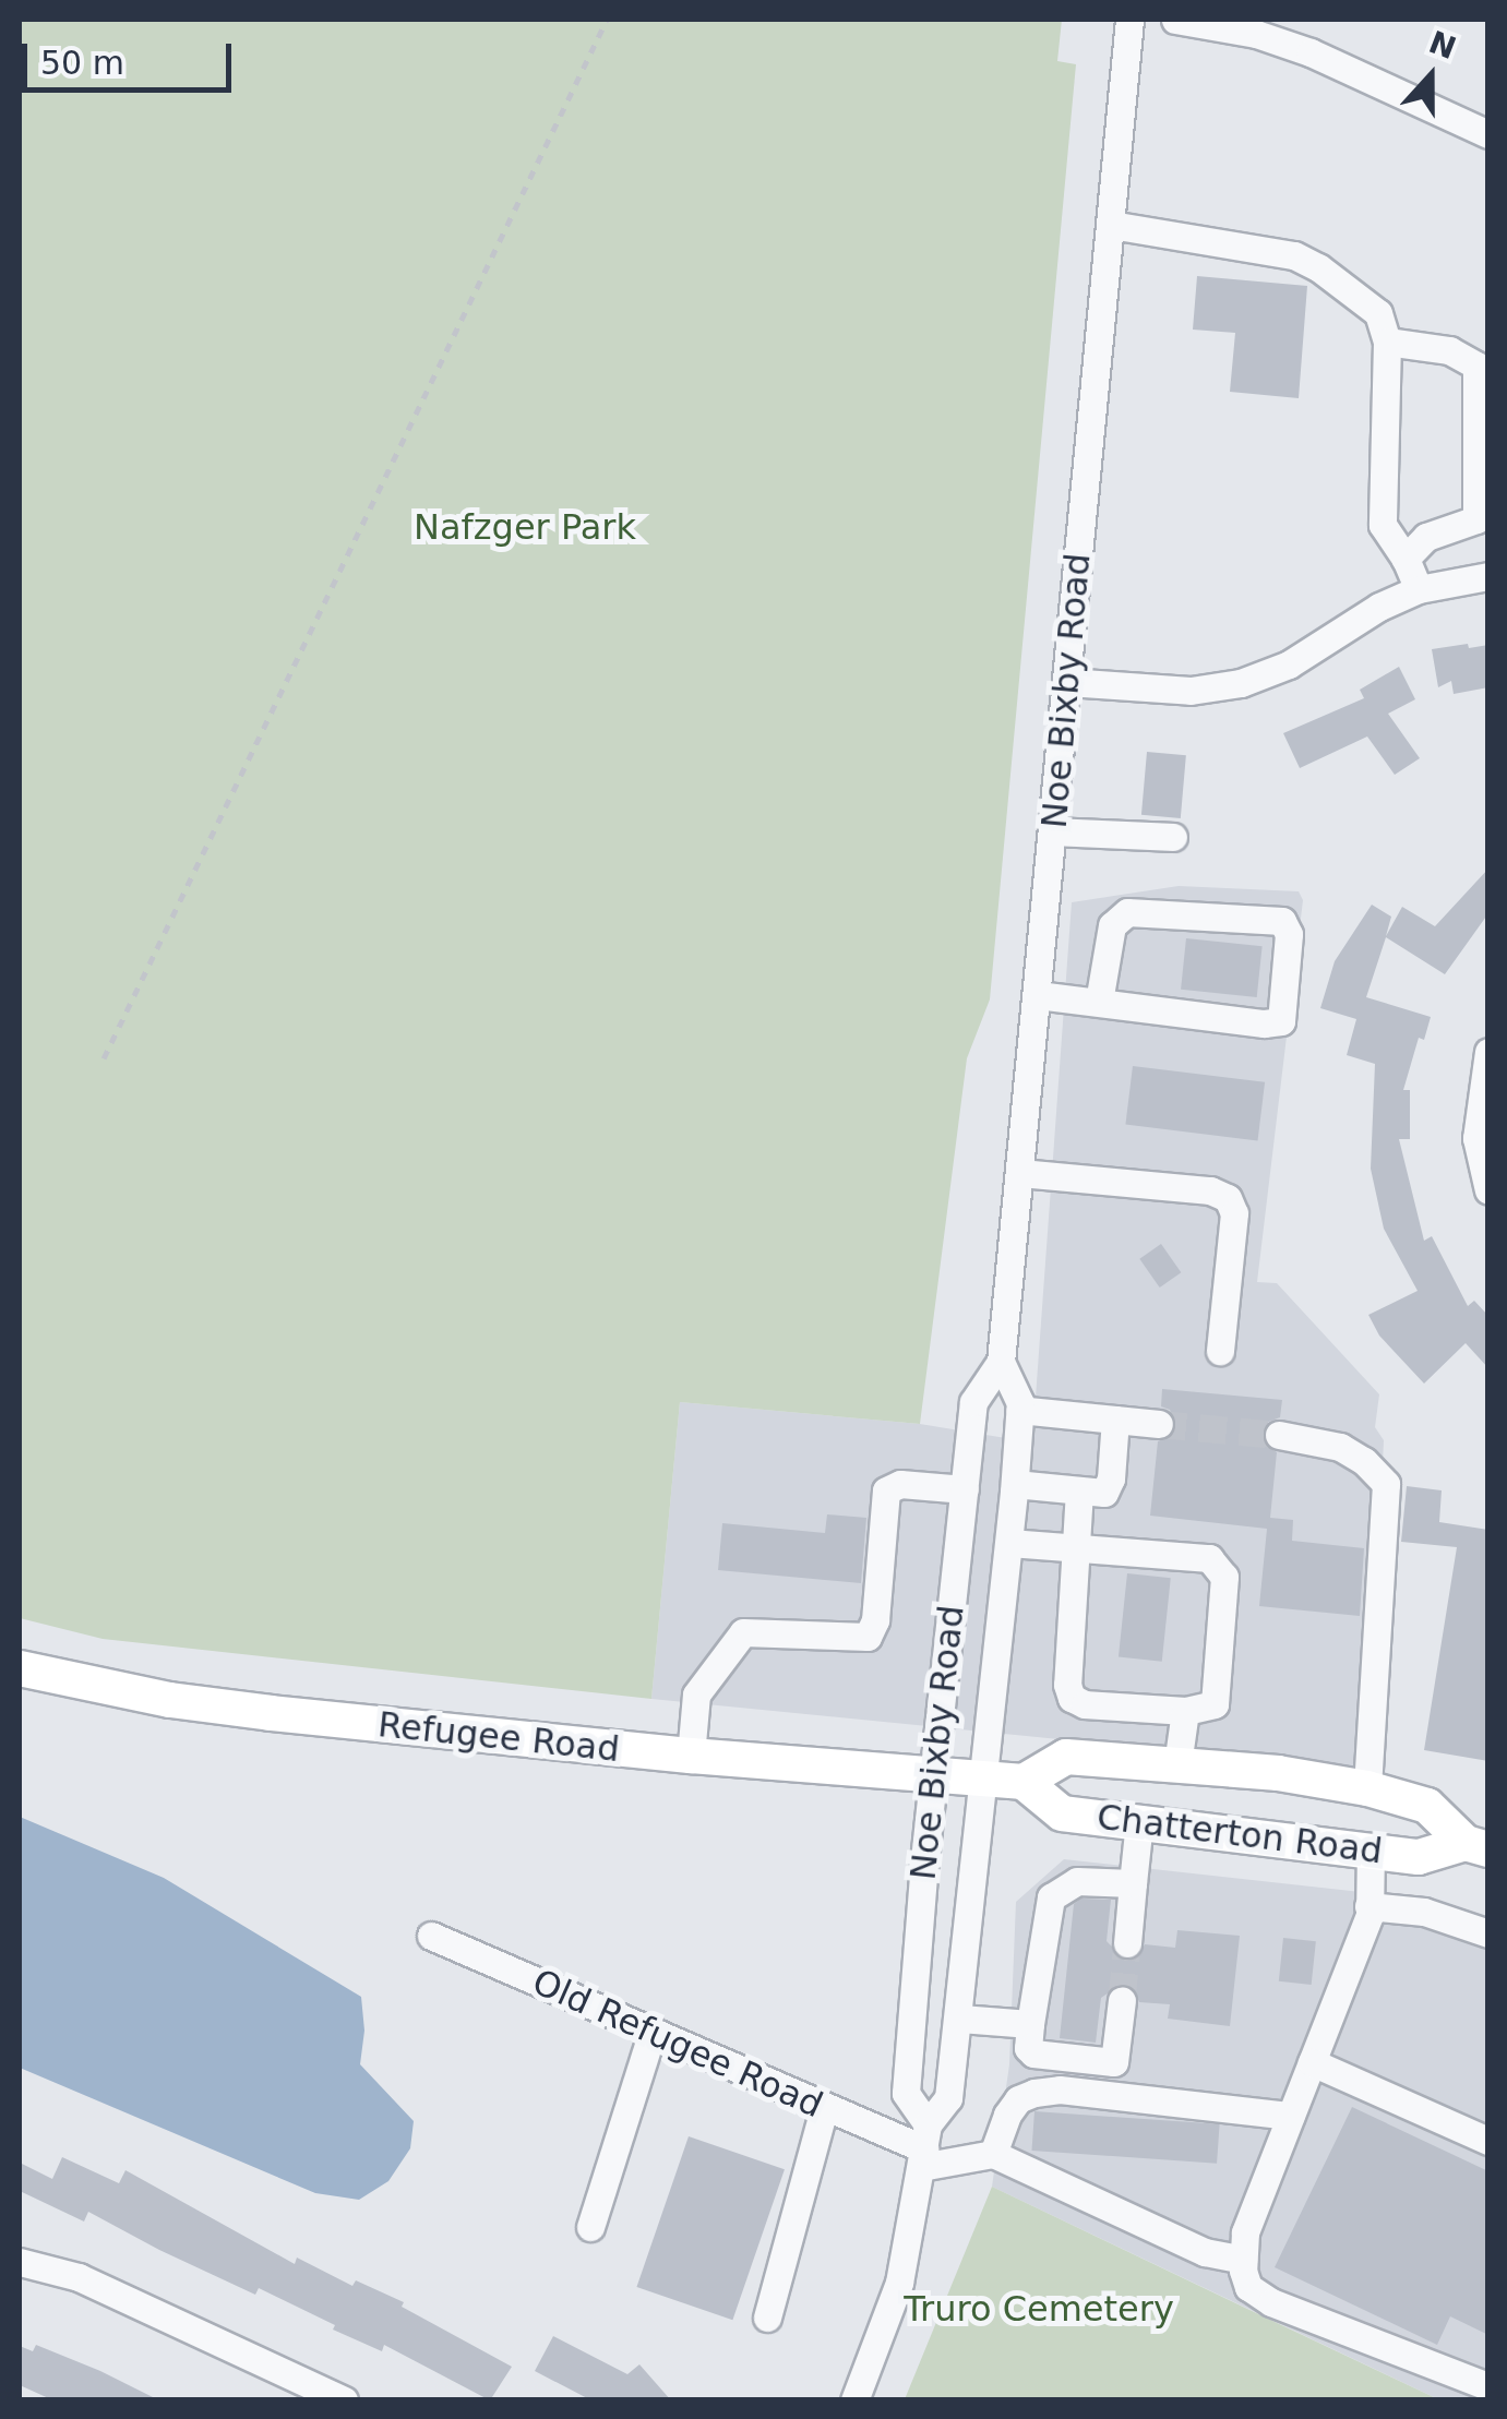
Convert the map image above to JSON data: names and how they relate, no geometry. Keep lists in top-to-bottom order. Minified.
{"streets":{"main road":["Refugee Road","Chatterton Road"],"street":["Noe Bixby Road","Old Refugee Road"]},"crossings":[["Noe Bixby Road","Refugee Road"],["Noe Bixby Road","Old Refugee Road"]],"parks":["Nafzger Park","Truro Cemetery"],"scale_bar":"50 m","north":"top"}
